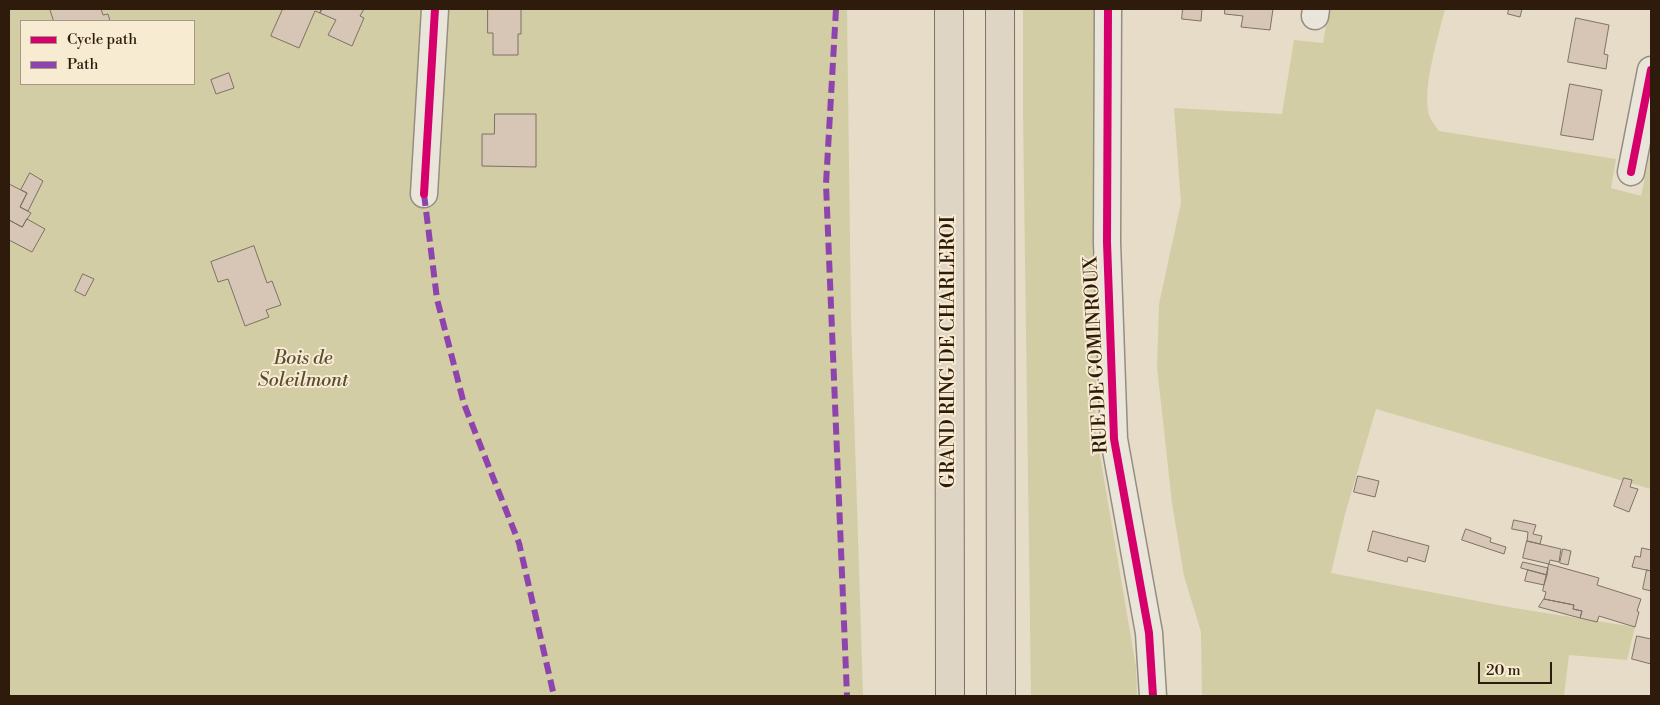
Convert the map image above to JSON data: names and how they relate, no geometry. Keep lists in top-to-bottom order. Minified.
{"streets":{"highway":["GRAND RING DE CHARLEROI"],"street":["RUE DE GOMINROUX"]},"parks":["Bois de Soleilmont"],"legend":["Cycle path","Path"],"scale_bar":"20 m"}
